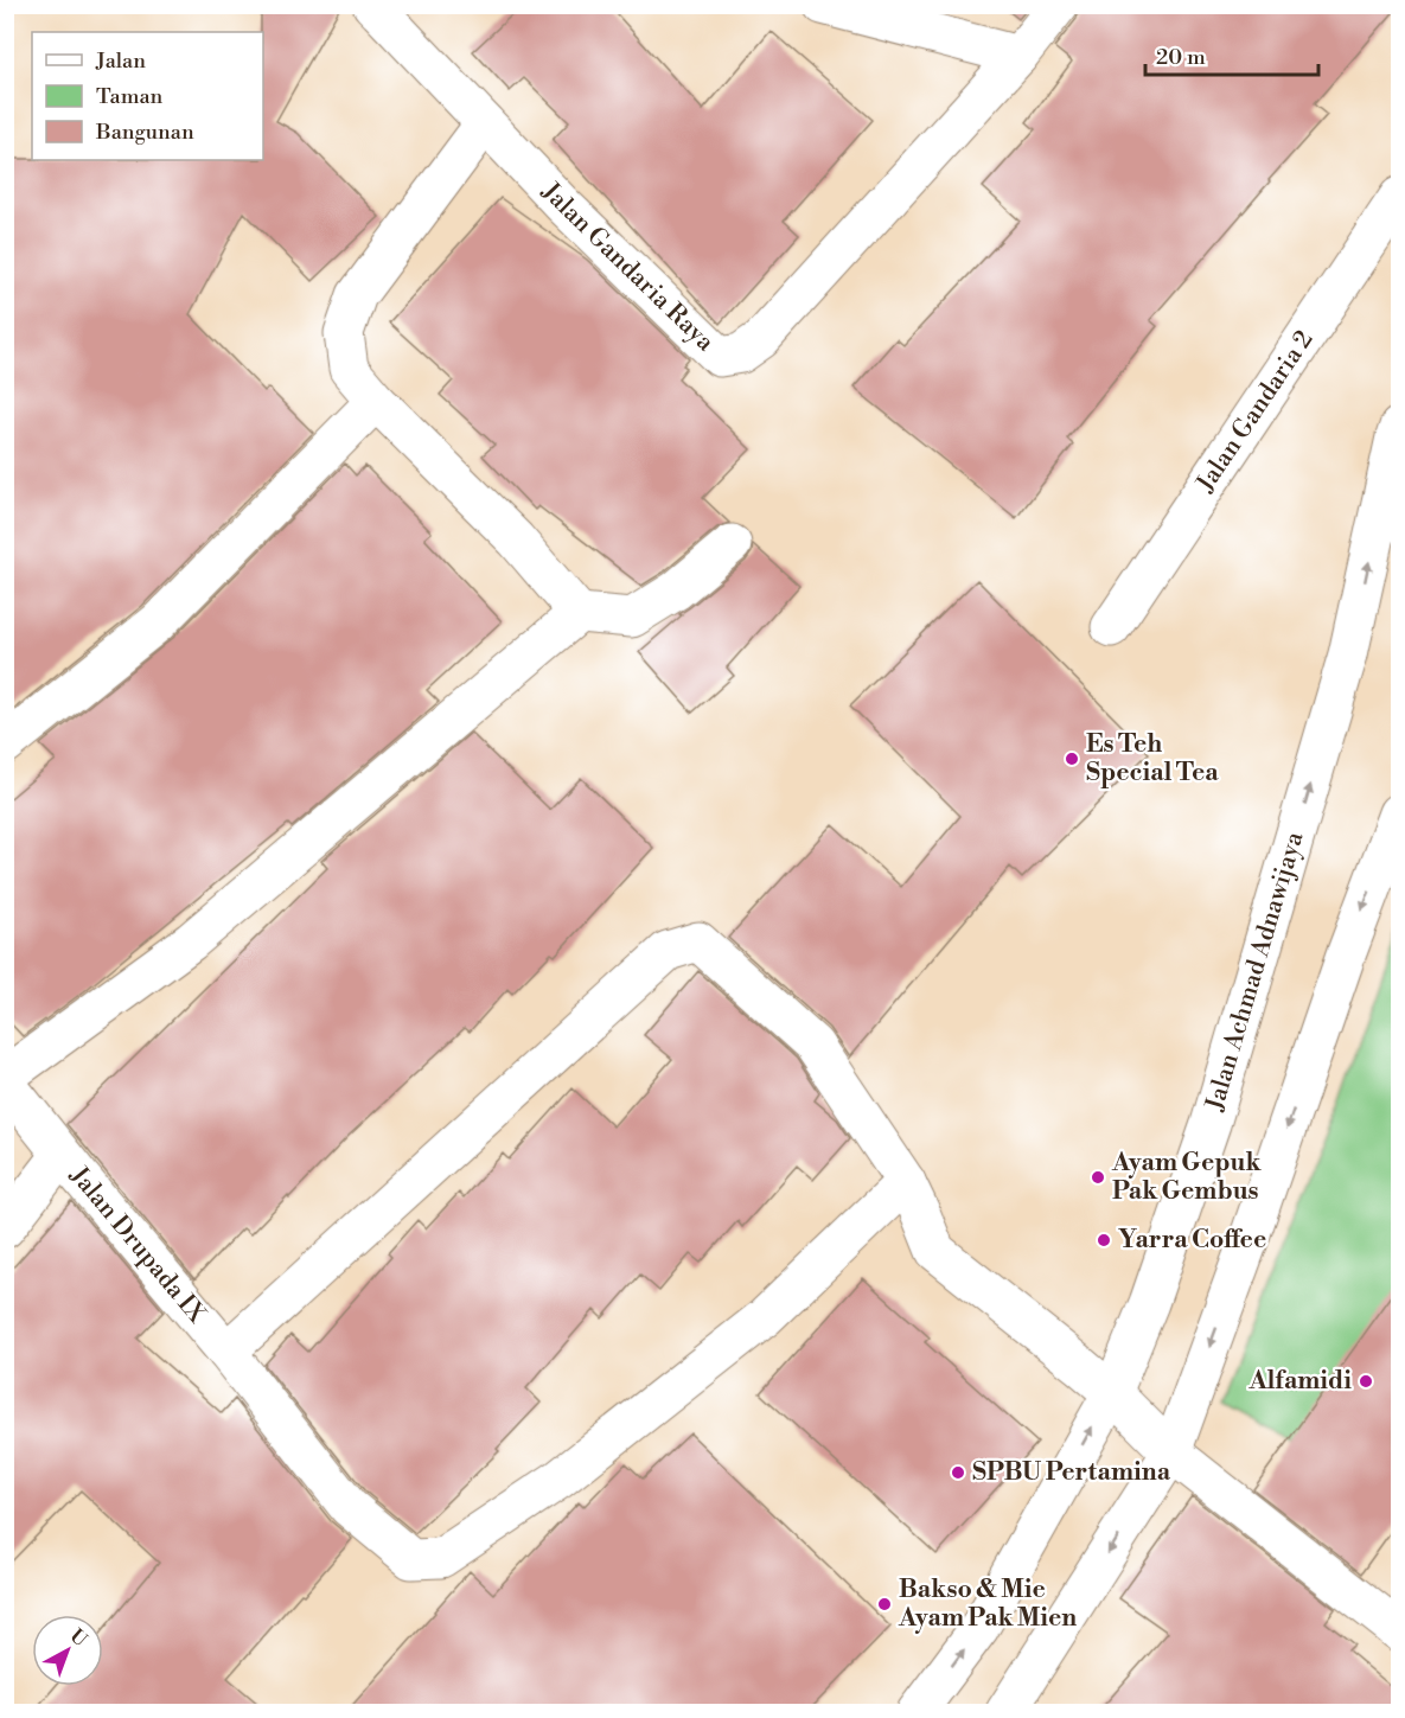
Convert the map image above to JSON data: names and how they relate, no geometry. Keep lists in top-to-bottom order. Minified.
{"streets":{"street":["Jalan Gandaria Raya","Jalan Gandaria 2","Jalan Achmad Adnawijaya","Jalan Drupada IX"]},"places":["Es Teh Special Tea","Ayam Gepuk Pak Gembus","Yarra Coffee","Alfamidi","SPBU Pertamina","Bakso & Mie Ayam Pak Mien"],"legend":["Jalan","Taman","Bangunan"],"scale_bar":"20 m","north":"top right"}
